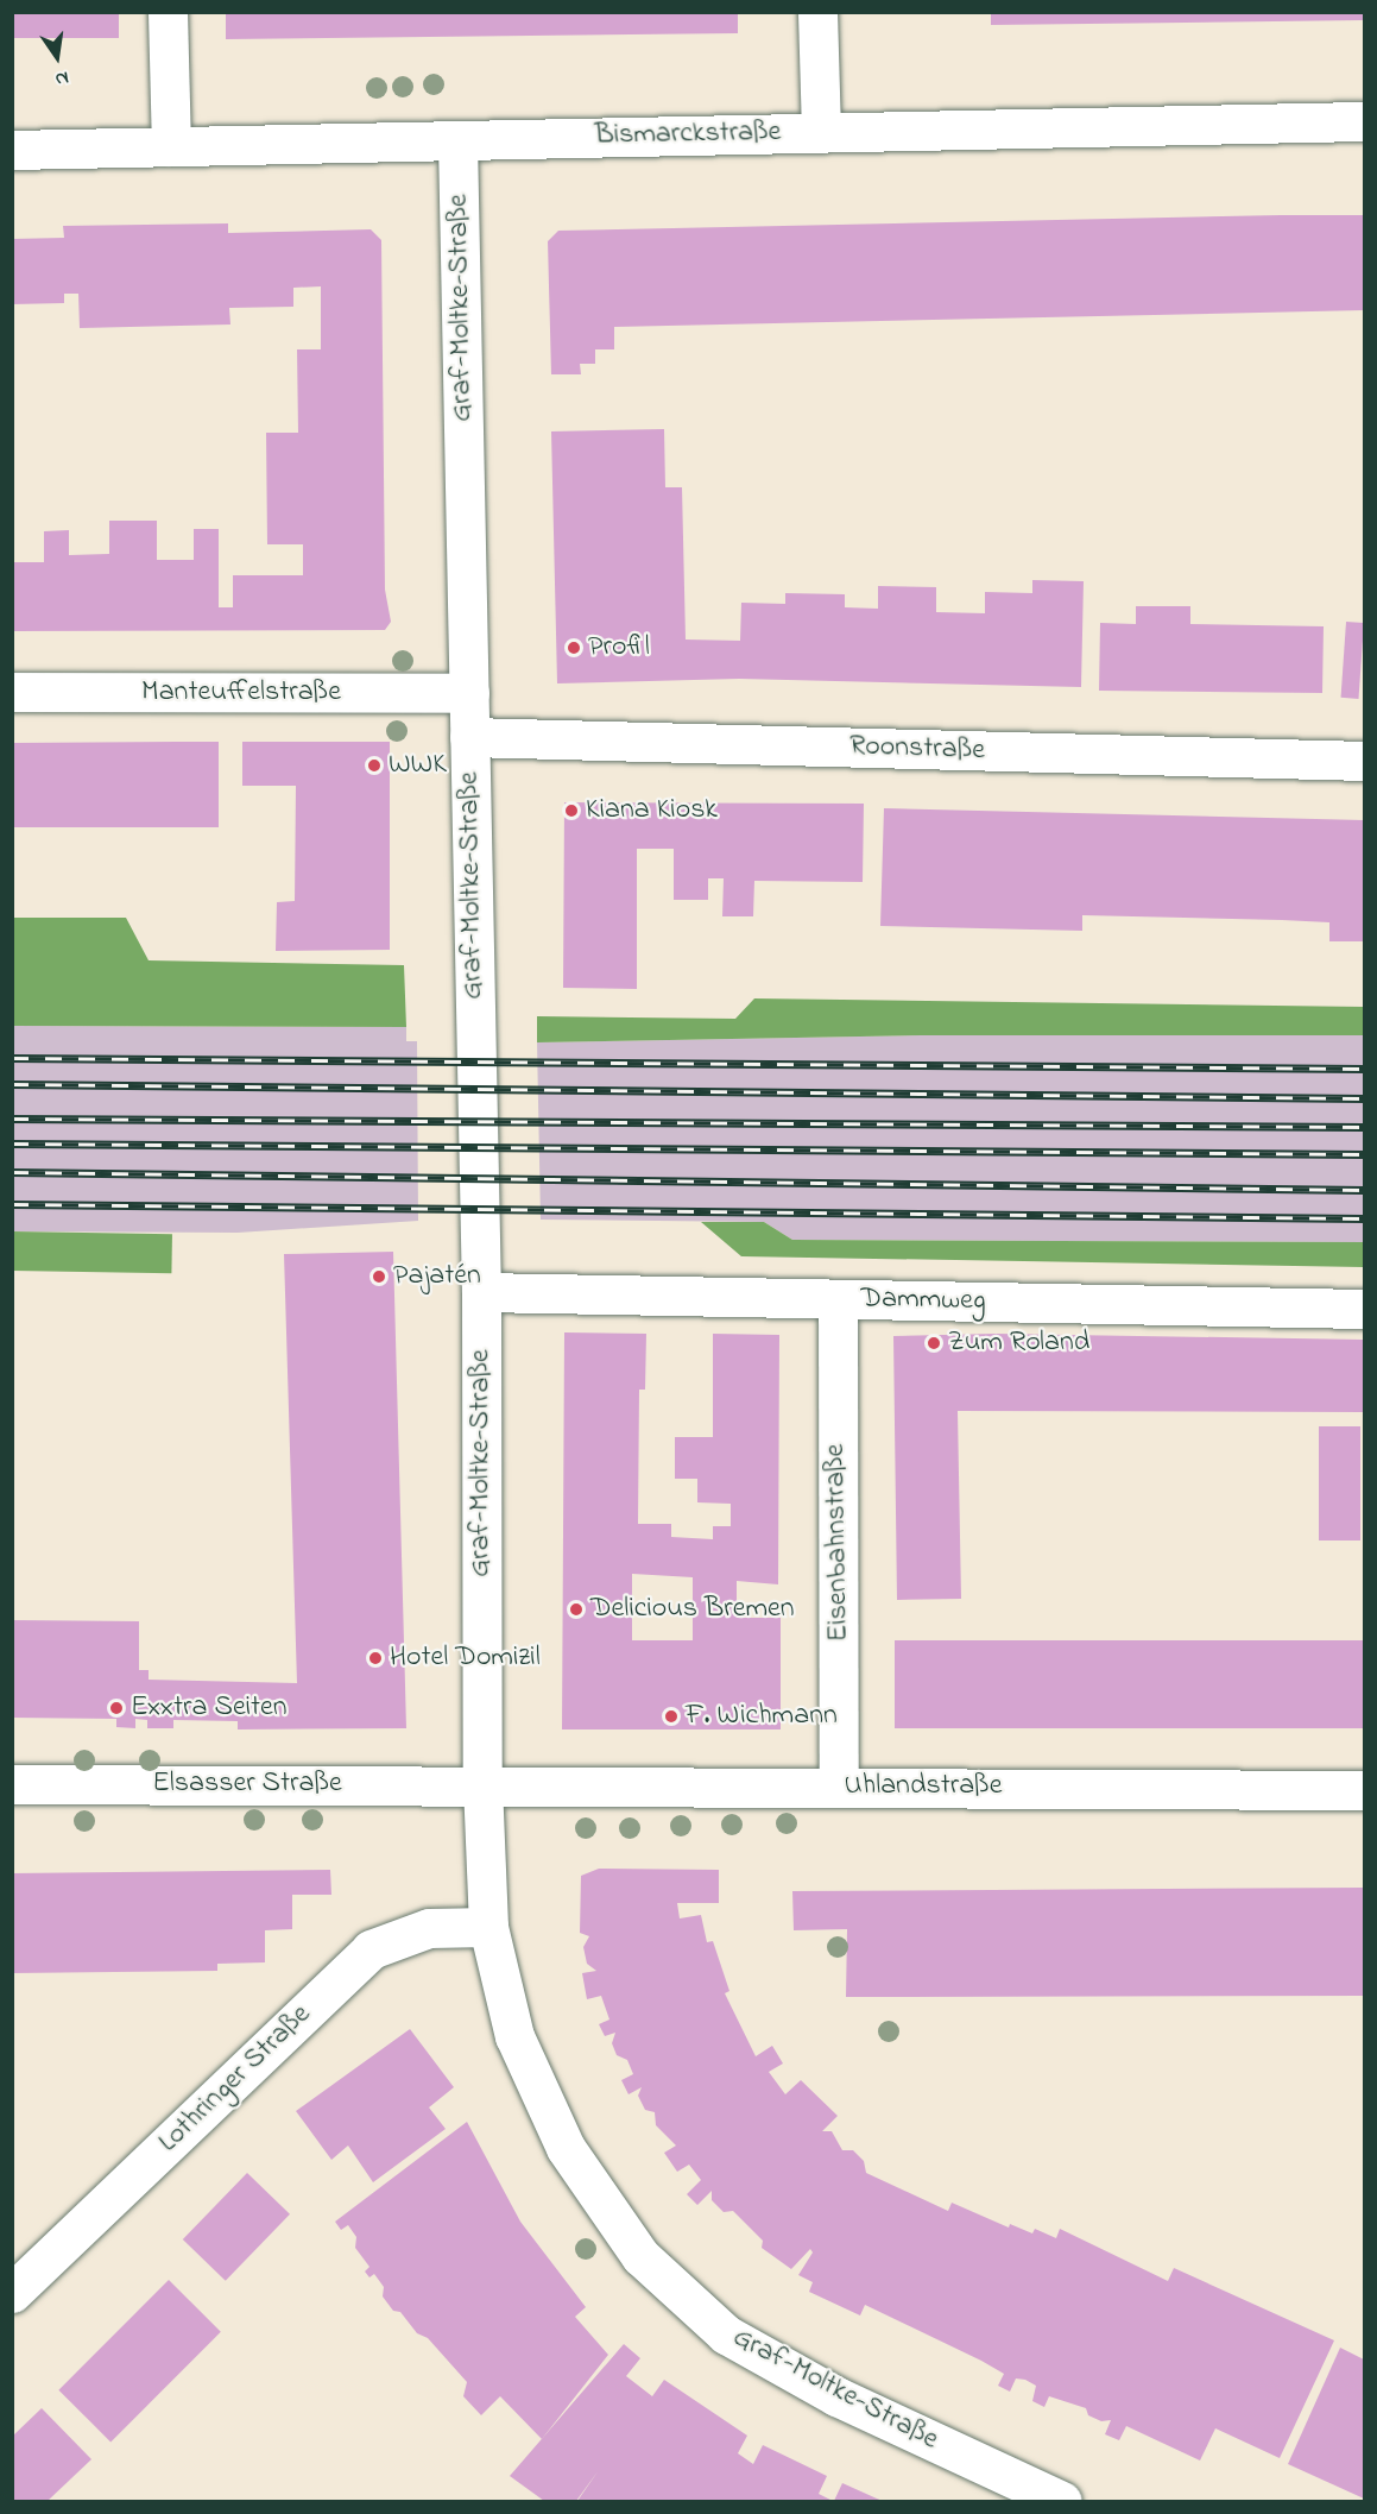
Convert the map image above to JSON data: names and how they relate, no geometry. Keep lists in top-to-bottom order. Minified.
{"streets":{"street":["Bismarckstraße","Graf-Moltke-Straße","Manteuffelstraße","Roonstraße","Dammweg","Eisenbahnstraße","Elsasser Straße","Uhlandstraße","Lothringer Straße"]},"crossings":[["Bismarckstraße","Graf-Moltke-Straße"],["Graf-Moltke-Straße","Manteuffelstraße"],["Graf-Moltke-Straße","Roonstraße"],["Graf-Moltke-Straße","Dammweg"],["Graf-Moltke-Straße","Elsasser Straße"],["Graf-Moltke-Straße","Uhlandstraße"],["Graf-Moltke-Straße","Lothringer Straße"],["Dammweg","Eisenbahnstraße"],["Eisenbahnstraße","Uhlandstraße"],["Elsasser Straße","Uhlandstraße"]],"places":["Profil","WWK","Kiana Kiosk","Pajatén","Zum Roland","Delicious Bremen","Hotel Domizil","Exxtra Seiten","F. Wichmann"],"north":"bottom"}
